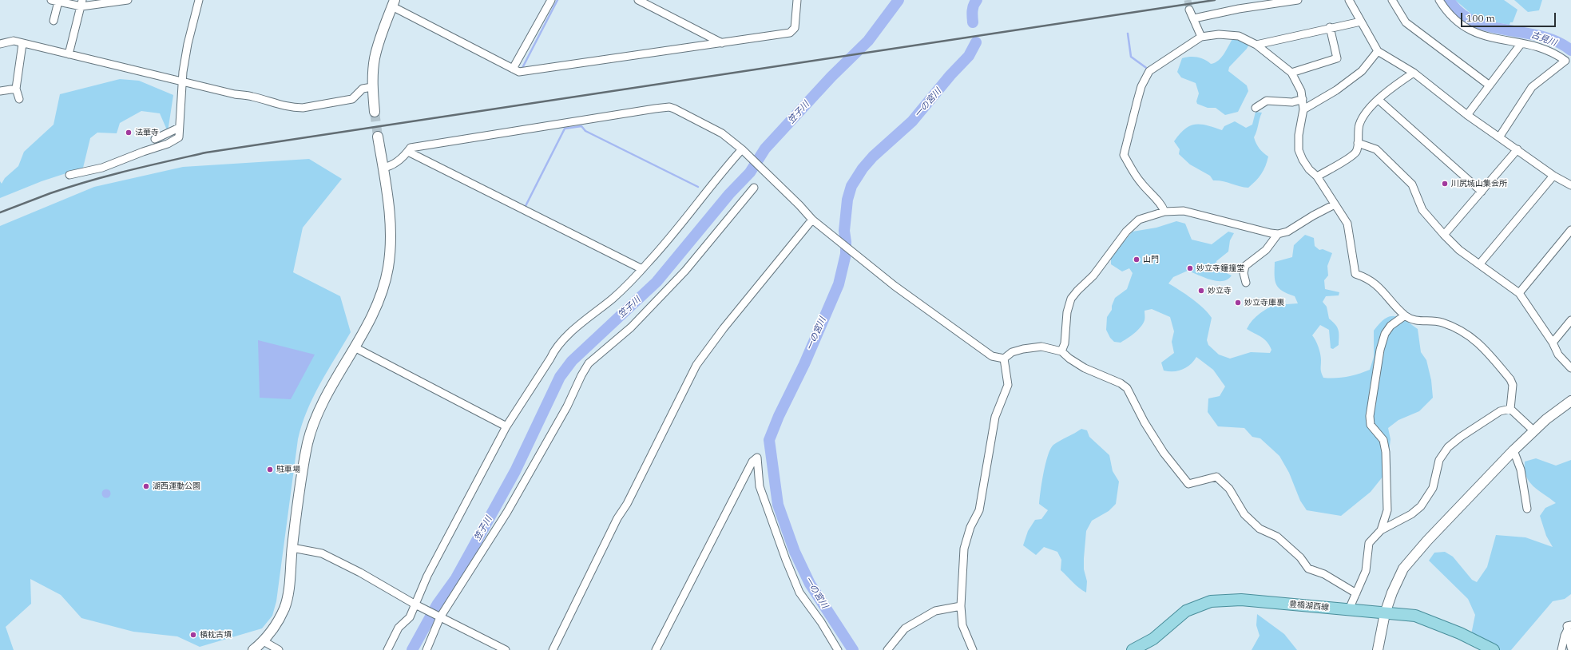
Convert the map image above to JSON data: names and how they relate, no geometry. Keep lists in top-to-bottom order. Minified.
{"streets":{"main road":["豊橋湖西線"]},"water":["古見川","一の宮川","笠子川"],"places":["法華寺","川尻城山集会所","山門","妙立寺鐘撞堂","妙立寺","妙立寺庫裏","駐車場","湖西運動公園","横枕古墳"],"scale_bar":"100 m"}
